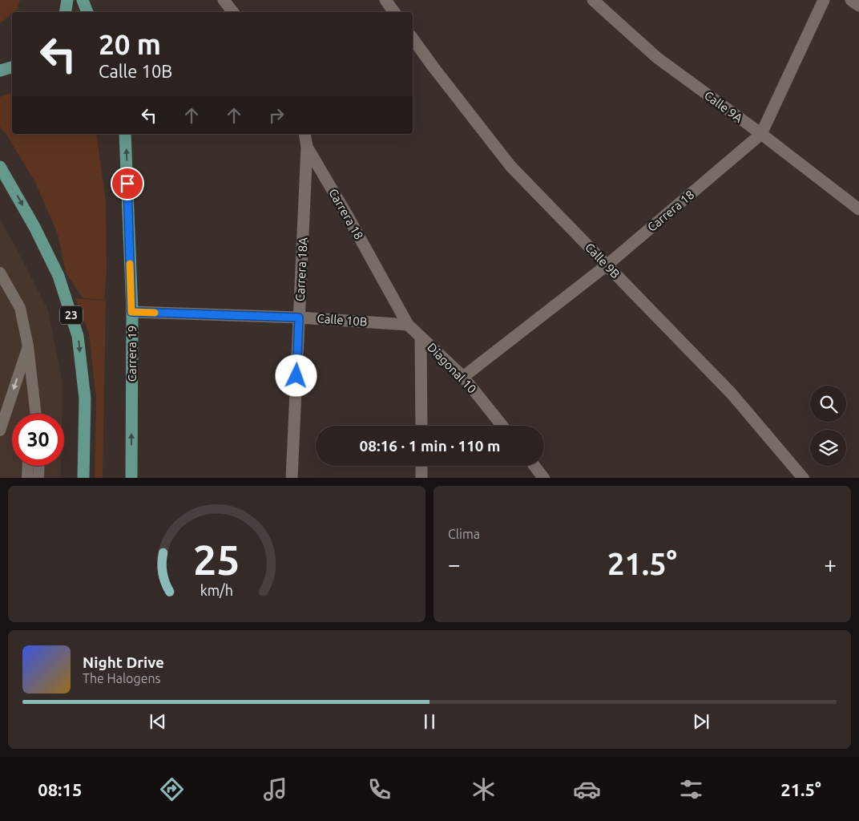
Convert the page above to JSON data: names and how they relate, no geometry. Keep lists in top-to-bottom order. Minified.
{"streets":{"main road":["23","Carrera 19"],"street":["Calle 9A","Carrera 18","Calle 9B","Carrera 18A","Calle 10B","Diagonal 10"]},"crossings":[["Calle 9A","Carrera 18"],["Carrera 18","Calle 9B"],["Carrera 18","Carrera 18A"],["Carrera 18","Calle 10B"],["Carrera 18","Diagonal 10"],["Carrera 18A","Calle 10B"],["Calle 10B","Carrera 19"],["Calle 10B","Diagonal 10"]],"page":{"turn":["20 m","Calle 10B"],"limit":"30","trip":"08:16 · 1 min · 110 m","tile":"Clima","heat":["−","21.5°","+"],"song":["Night Drive","The Halogens"],"tabs":["08:15","21.5°"],"gauge":["25","km/h"]}}
